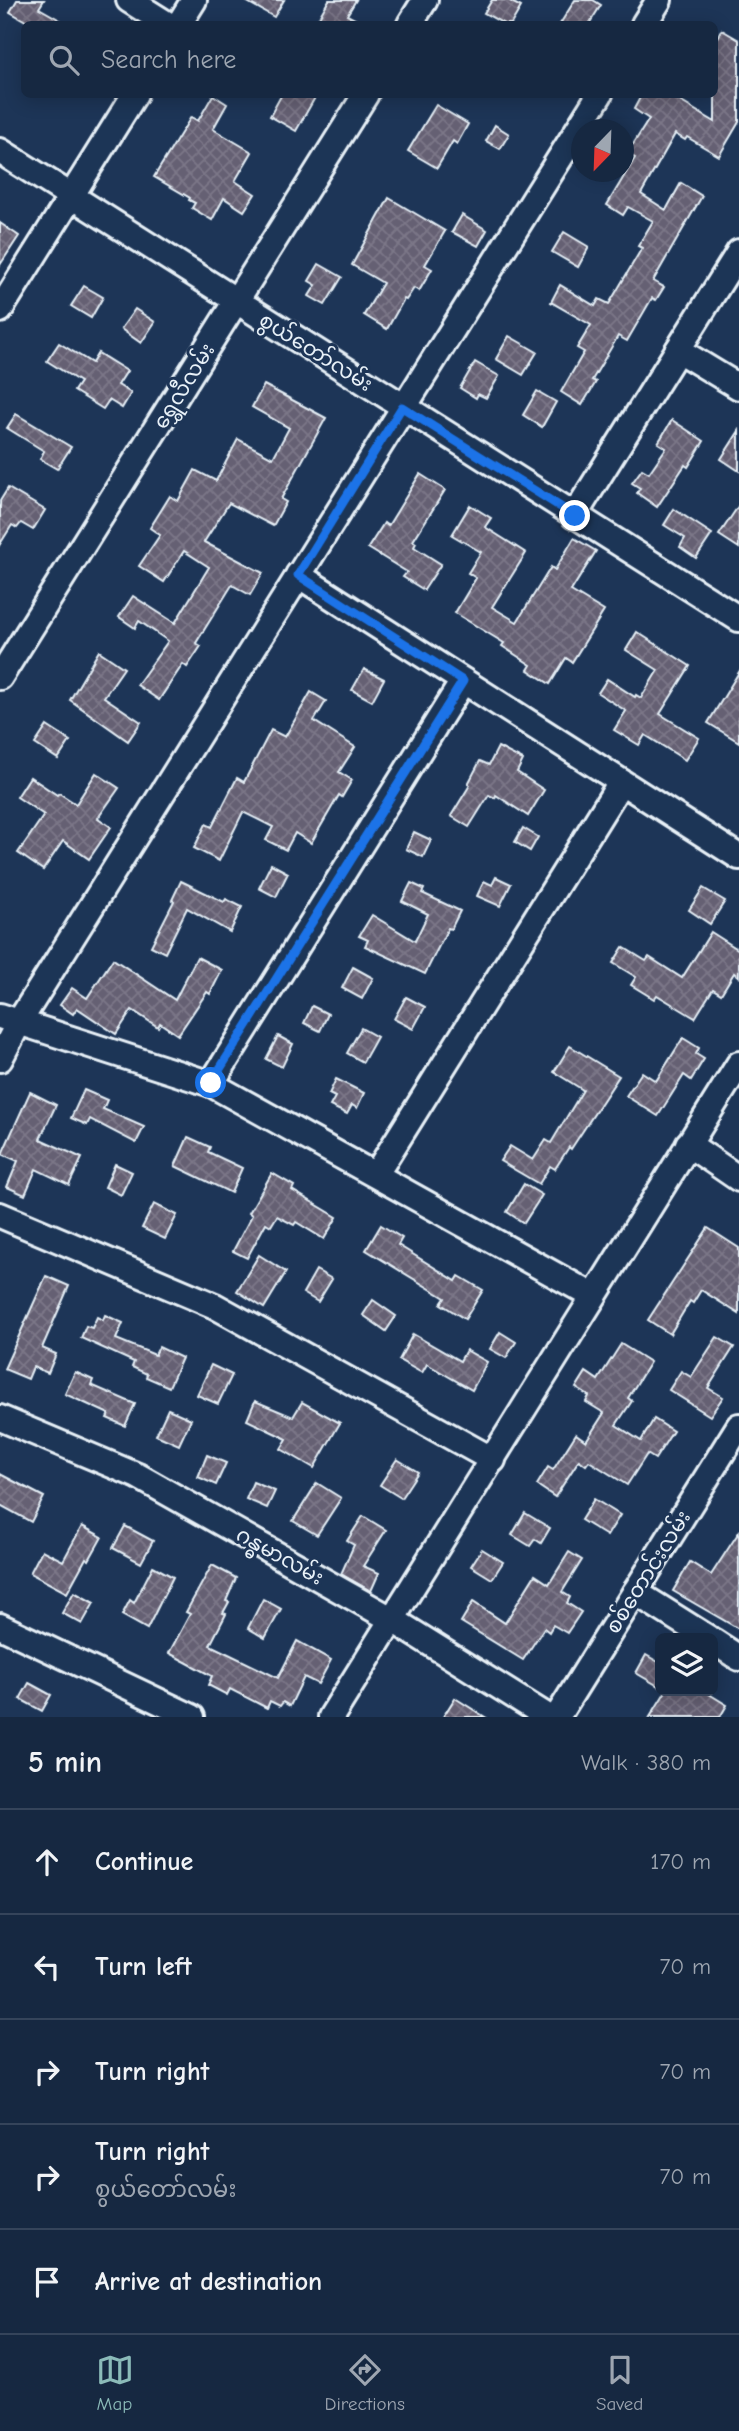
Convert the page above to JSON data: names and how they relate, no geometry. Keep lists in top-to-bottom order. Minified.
{"streets":{"street":["စွယ်တော်လမ်း","ရွှေလီလမ်း","ဂန္ဓမာလမ်း","စစ်တောင်းလမ်း"]},"crossings":[["စွယ်တော်လမ်း","ရွှေလီလမ်း"]],"north":"bottom left","page":{"search":"Search here","heading":["5 min","Walk · 380 m"],"list":[["Continue","170 m"],["Turn left","70 m"],["Turn right","70 m"],["Turn right","စွယ်တော်လမ်း","70 m"],"Arrive at destination"],"nav":["Map","Directions","Saved"]}}
